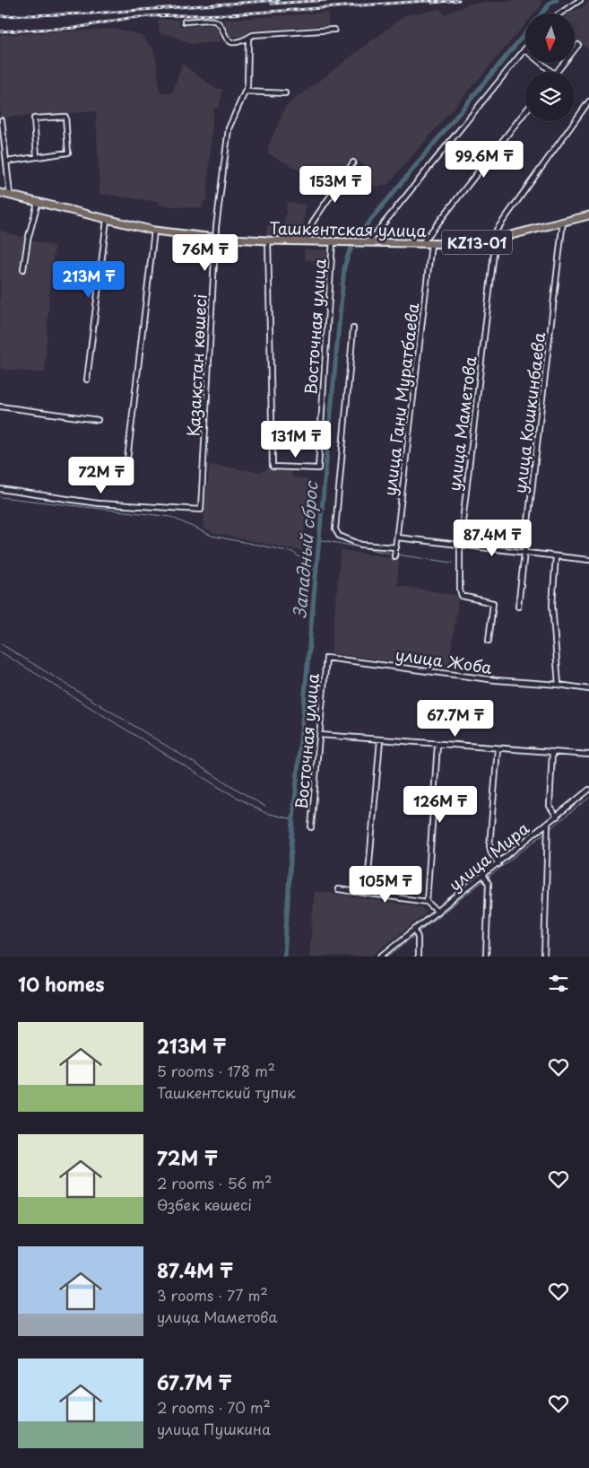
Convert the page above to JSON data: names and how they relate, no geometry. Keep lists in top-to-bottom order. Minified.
{"streets":{"main road":["Ташкентская улица","KZ13-01"],"street":["Восточная улица","Қазақстан көшесі","улица Гани Муратбаева","улица Кошкинбаева","улица Маметова","улица Жоба","улица Мира"]},"crossings":[["Ташкентская улица","Восточная улица"],["Ташкентская улица","Қазақстан көшесі"],["Ташкентская улица","улица Гани Муратбаева"],["Ташкентская улица","улица Кошкинбаева"],["Ташкентская улица","улица Маметова"],["Восточная улица","улица Жоба"]],"water":["Западный сброс"],"north":"bottom","page":{"price":["99.6M ₸","153M ₸","76M ₸","213M ₸","131M ₸","72M ₸","87.4M ₸","67.7M ₸","126M ₸","105M ₸"],"heading":"10 homes","list":[{"name":"213M ₸","note":"5 rooms · 178 m² · Ташкентский тупик"},{"name":"72M ₸","note":"2 rooms · 56 m² · Өзбек көшесі"},{"name":"87.4M ₸","note":"3 rooms · 77 m² · улица Маметова"},{"name":"67.7M ₸","note":"2 rooms · 70 m² · улица Пушкина"}]}}
